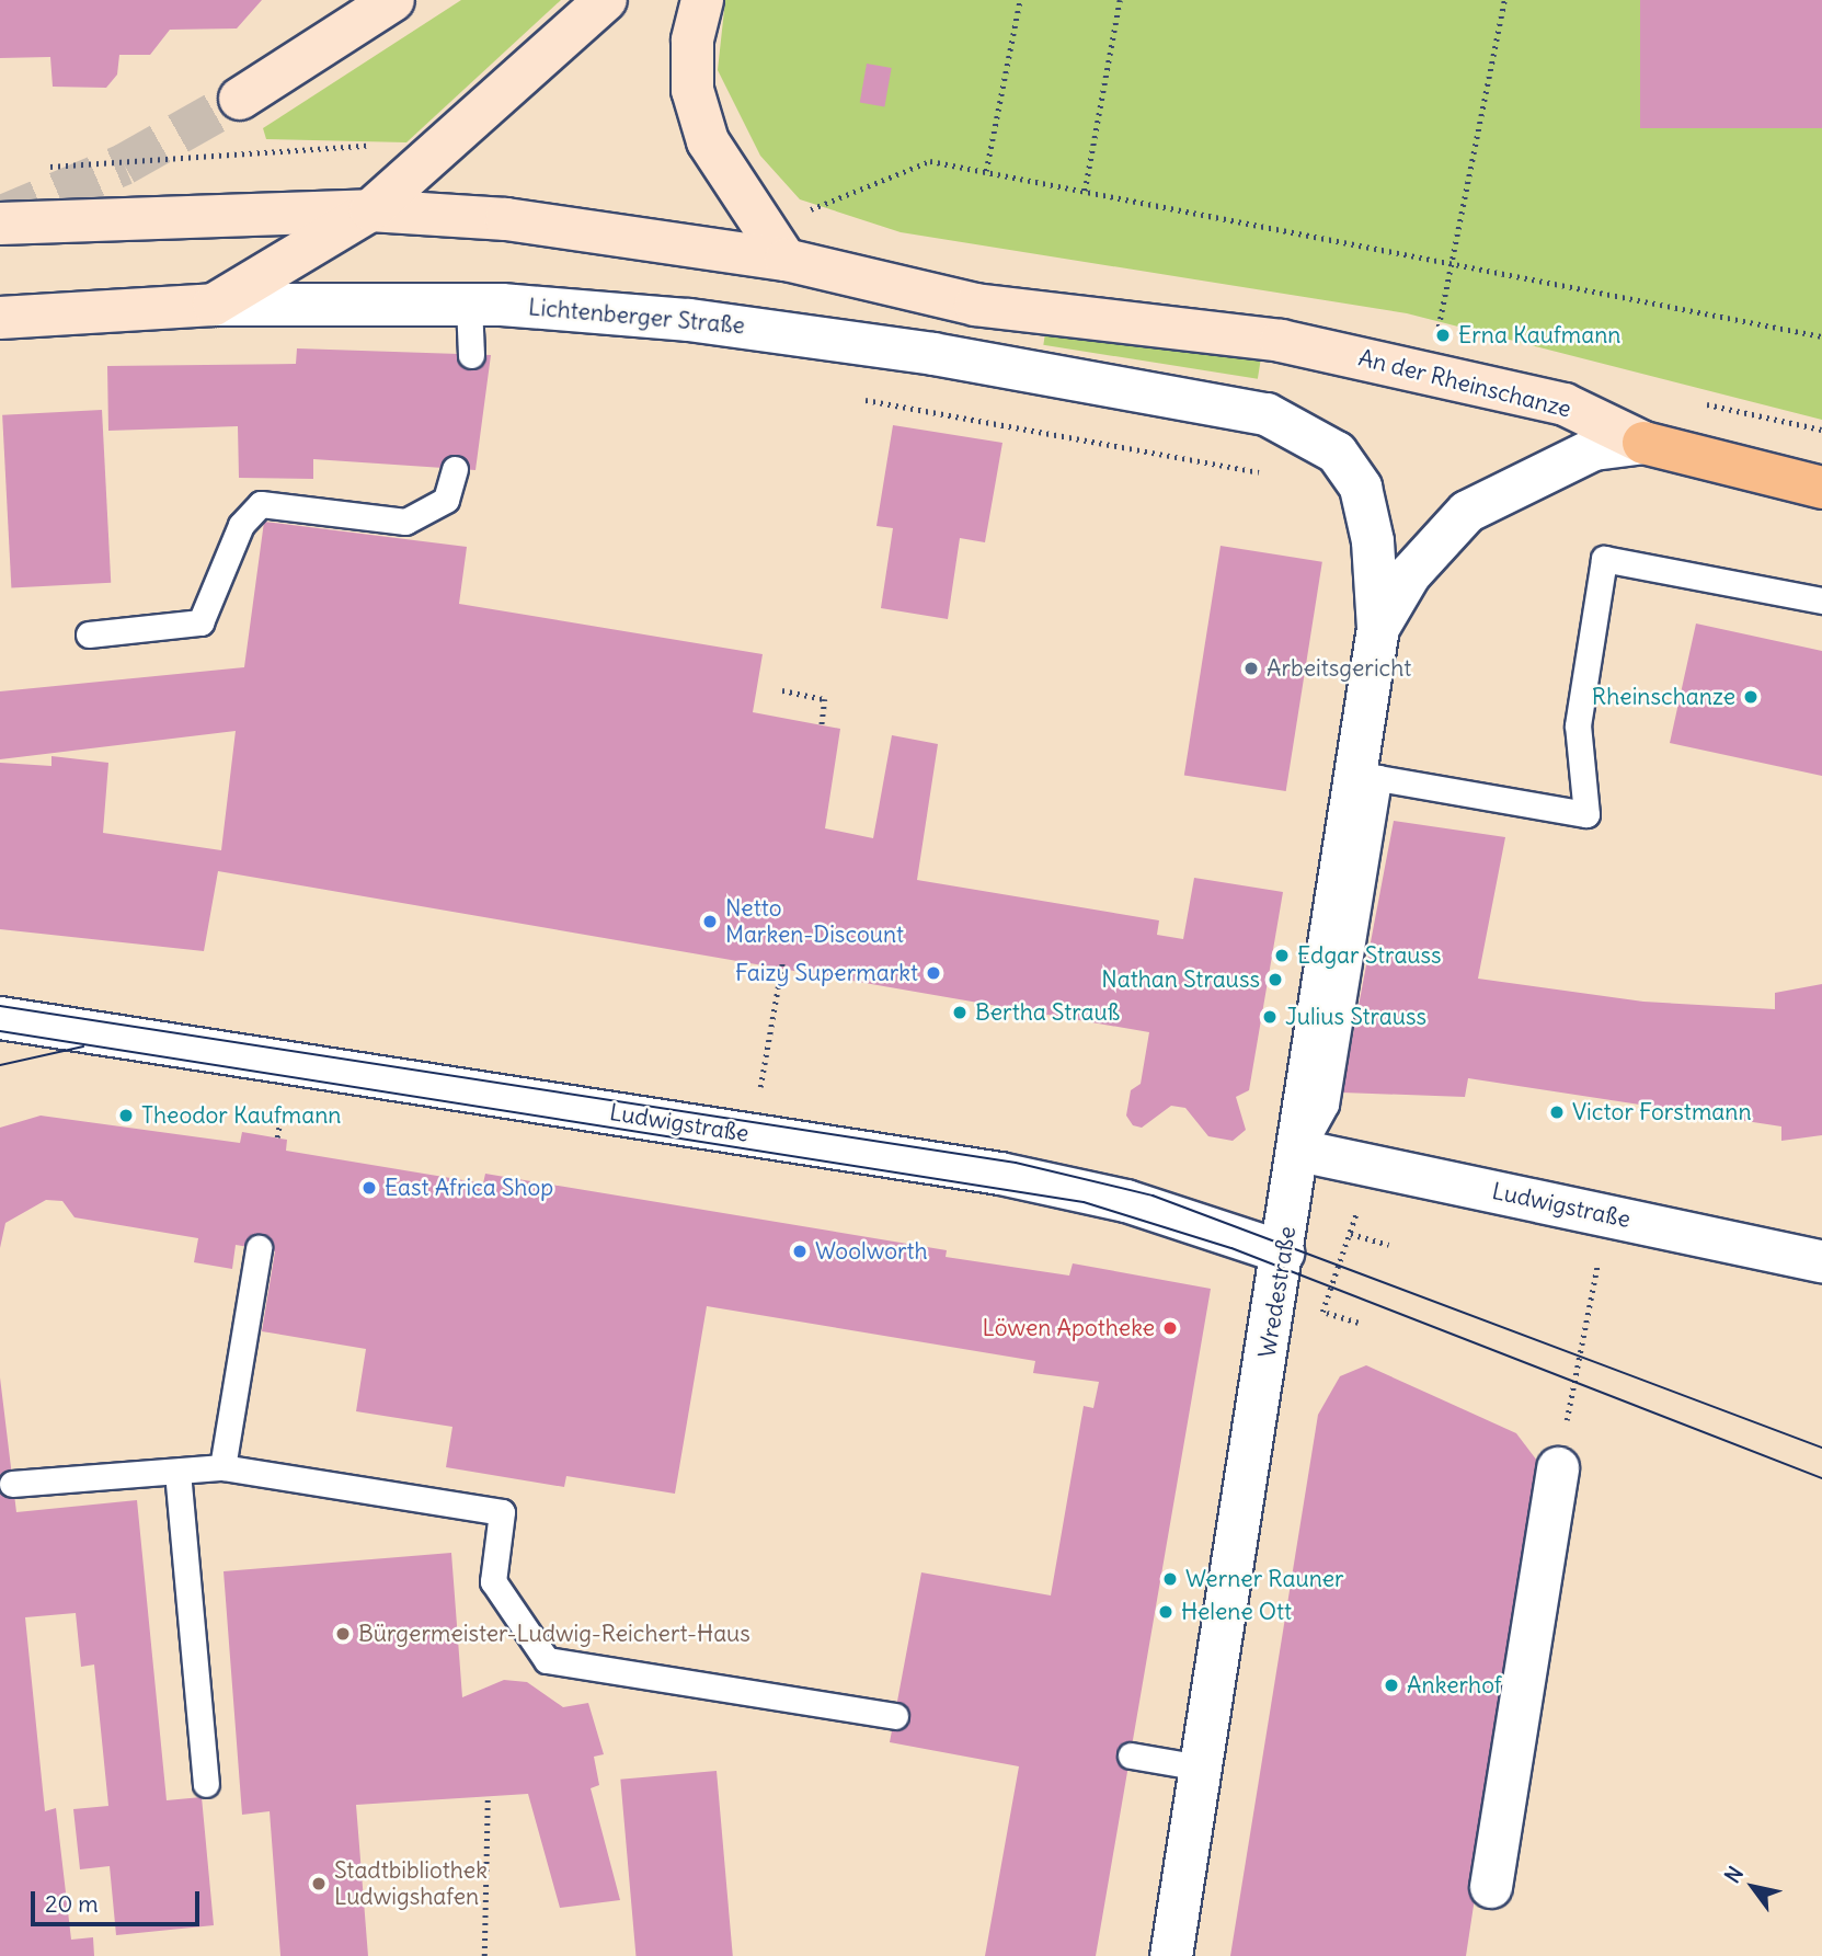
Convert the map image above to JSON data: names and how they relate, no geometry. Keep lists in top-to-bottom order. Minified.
{"streets":{"main road":["Lichtenberger Straße","An der Rheinschanze"],"street":["Ludwigstraße","Wredestraße"]},"crossings":[["Lichtenberger Straße","Wredestraße"],["An der Rheinschanze","Wredestraße"],["Ludwigstraße","Wredestraße"]],"places":["Erna Kaufmann","Arbeitsgericht","Rheinschanze","Netto Marken-Discount","Edgar Strauss","Faizy Supermarkt","Nathan Strauss","Bertha Strauß","Julius Strauss","Victor Forstmann","Theodor Kaufmann","East Africa Shop","Woolworth","Löwen Apotheke","Werner Rauner","Helene Ott","Bürgermeister-Ludwig-Reichert-Haus","Ankerhof","Stadtbibliothek Ludwigshafen"],"scale_bar":"20 m","north":"top left"}
